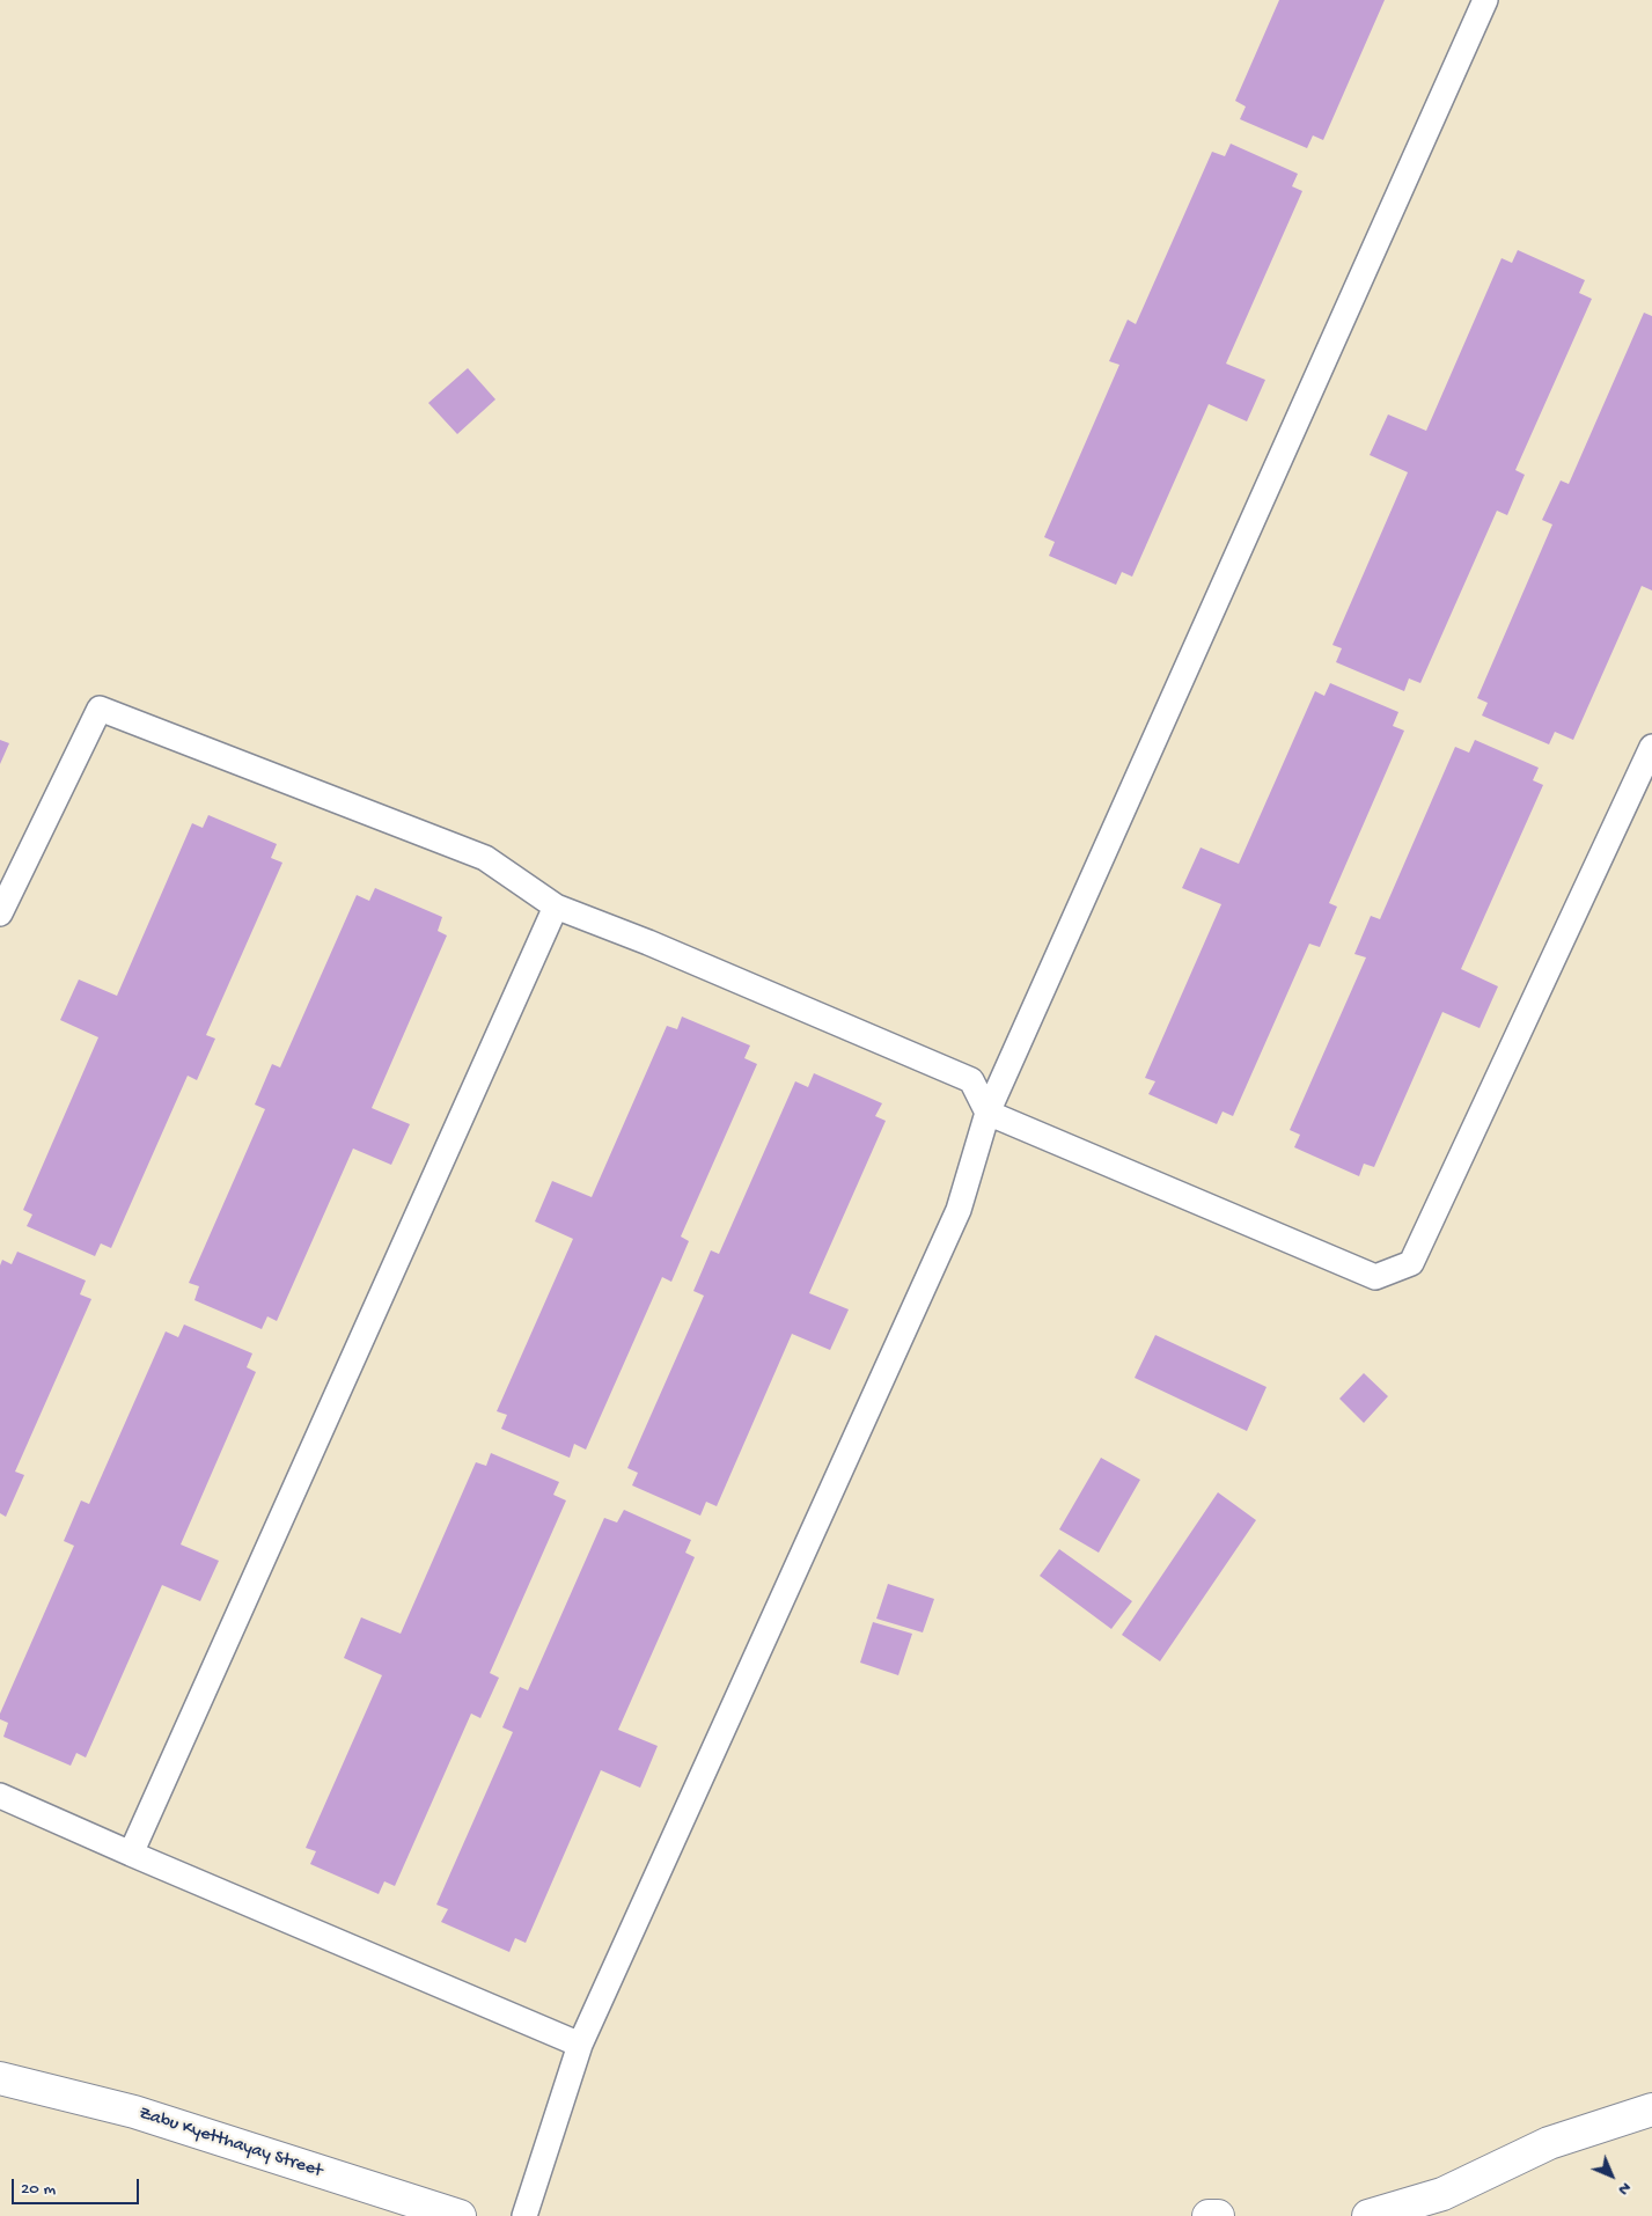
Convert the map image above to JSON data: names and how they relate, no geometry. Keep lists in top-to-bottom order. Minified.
{"streets":{"main road":["Zabu Kyetthayay Street"]},"scale_bar":"20 m","north":"bottom right"}
